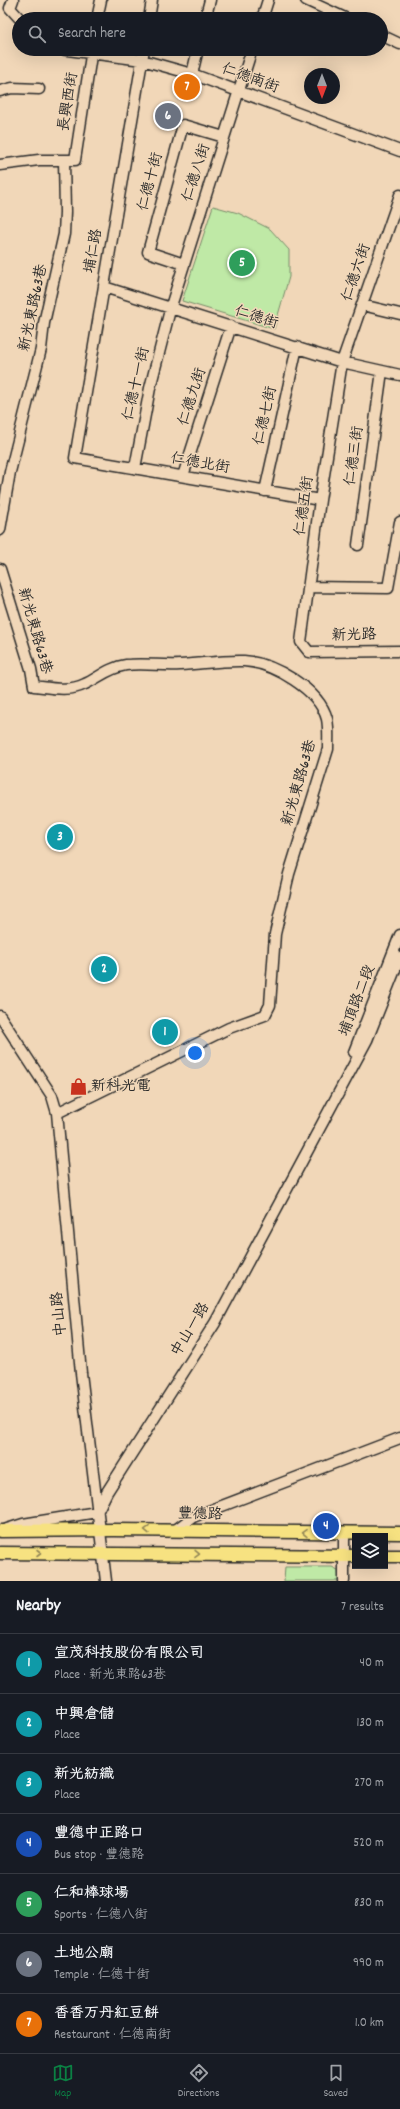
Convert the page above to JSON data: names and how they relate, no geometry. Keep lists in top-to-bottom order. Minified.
{"streets":{"main road":["豐德路"],"street":["仁德南街","長興西街","仁德八街","仁德十街","埔仁路","仁德六街","新光東路63巷","仁德街","仁德十一街","仁德九街","仁德七街","仁德三街","仁德北街","仁德五街","新光路","埔頂路二段","中山路","中山一路"]},"crossings":[["仁德南街","仁德八街"],["仁德南街","埔仁路"],["長興西街","新光東路63巷"],["仁德八街","仁德十街"],["仁德八街","仁德街"],["仁德八街","仁德十一街"],["埔仁路","仁德街"],["埔仁路","仁德北街"],["仁德六街","仁德街"],["仁德六街","仁德五街"],["新光東路63巷","中山路"],["仁德街","仁德十一街"],["仁德街","仁德九街"],["仁德街","仁德七街"],["仁德街","仁德三街"],["仁德街","仁德五街"],["仁德十一街","仁德北街"],["仁德九街","仁德北街"],["仁德七街","仁德北街"],["仁德北街","仁德五街"],["仁德五街","新光路"],["埔頂路二段","中山一路"],["中山路","中山一路"]],"places":{"shop":["新科光電"]},"north":"bottom","page":{"search":"Search here","pins":["7","6","5","3","2","1","4"],"heading":["Nearby","7 results"],"list":[{"mark":"1","name":"宣茂科技股份有限公司","note":"Place · 新光東路63巷","value":"40 m"},{"mark":"2","name":"中興倉儲","note":"Place","value":"130 m"},{"mark":"3","name":"新光紡織","note":"Place","value":"270 m"},{"mark":"4","name":"豐德中正路口","note":"Bus stop · 豐德路","value":"520 m"},{"mark":"5","name":"仁和棒球場","note":"Sports · 仁德八街","value":"830 m"},{"mark":"6","name":"土地公廟","note":"Temple · 仁德十街","value":"990 m"},{"mark":"7","name":"香香万丹紅豆餅","note":"Restaurant · 仁德南街","value":"1.0 km"}],"nav":["Map","Directions","Saved"]}}
